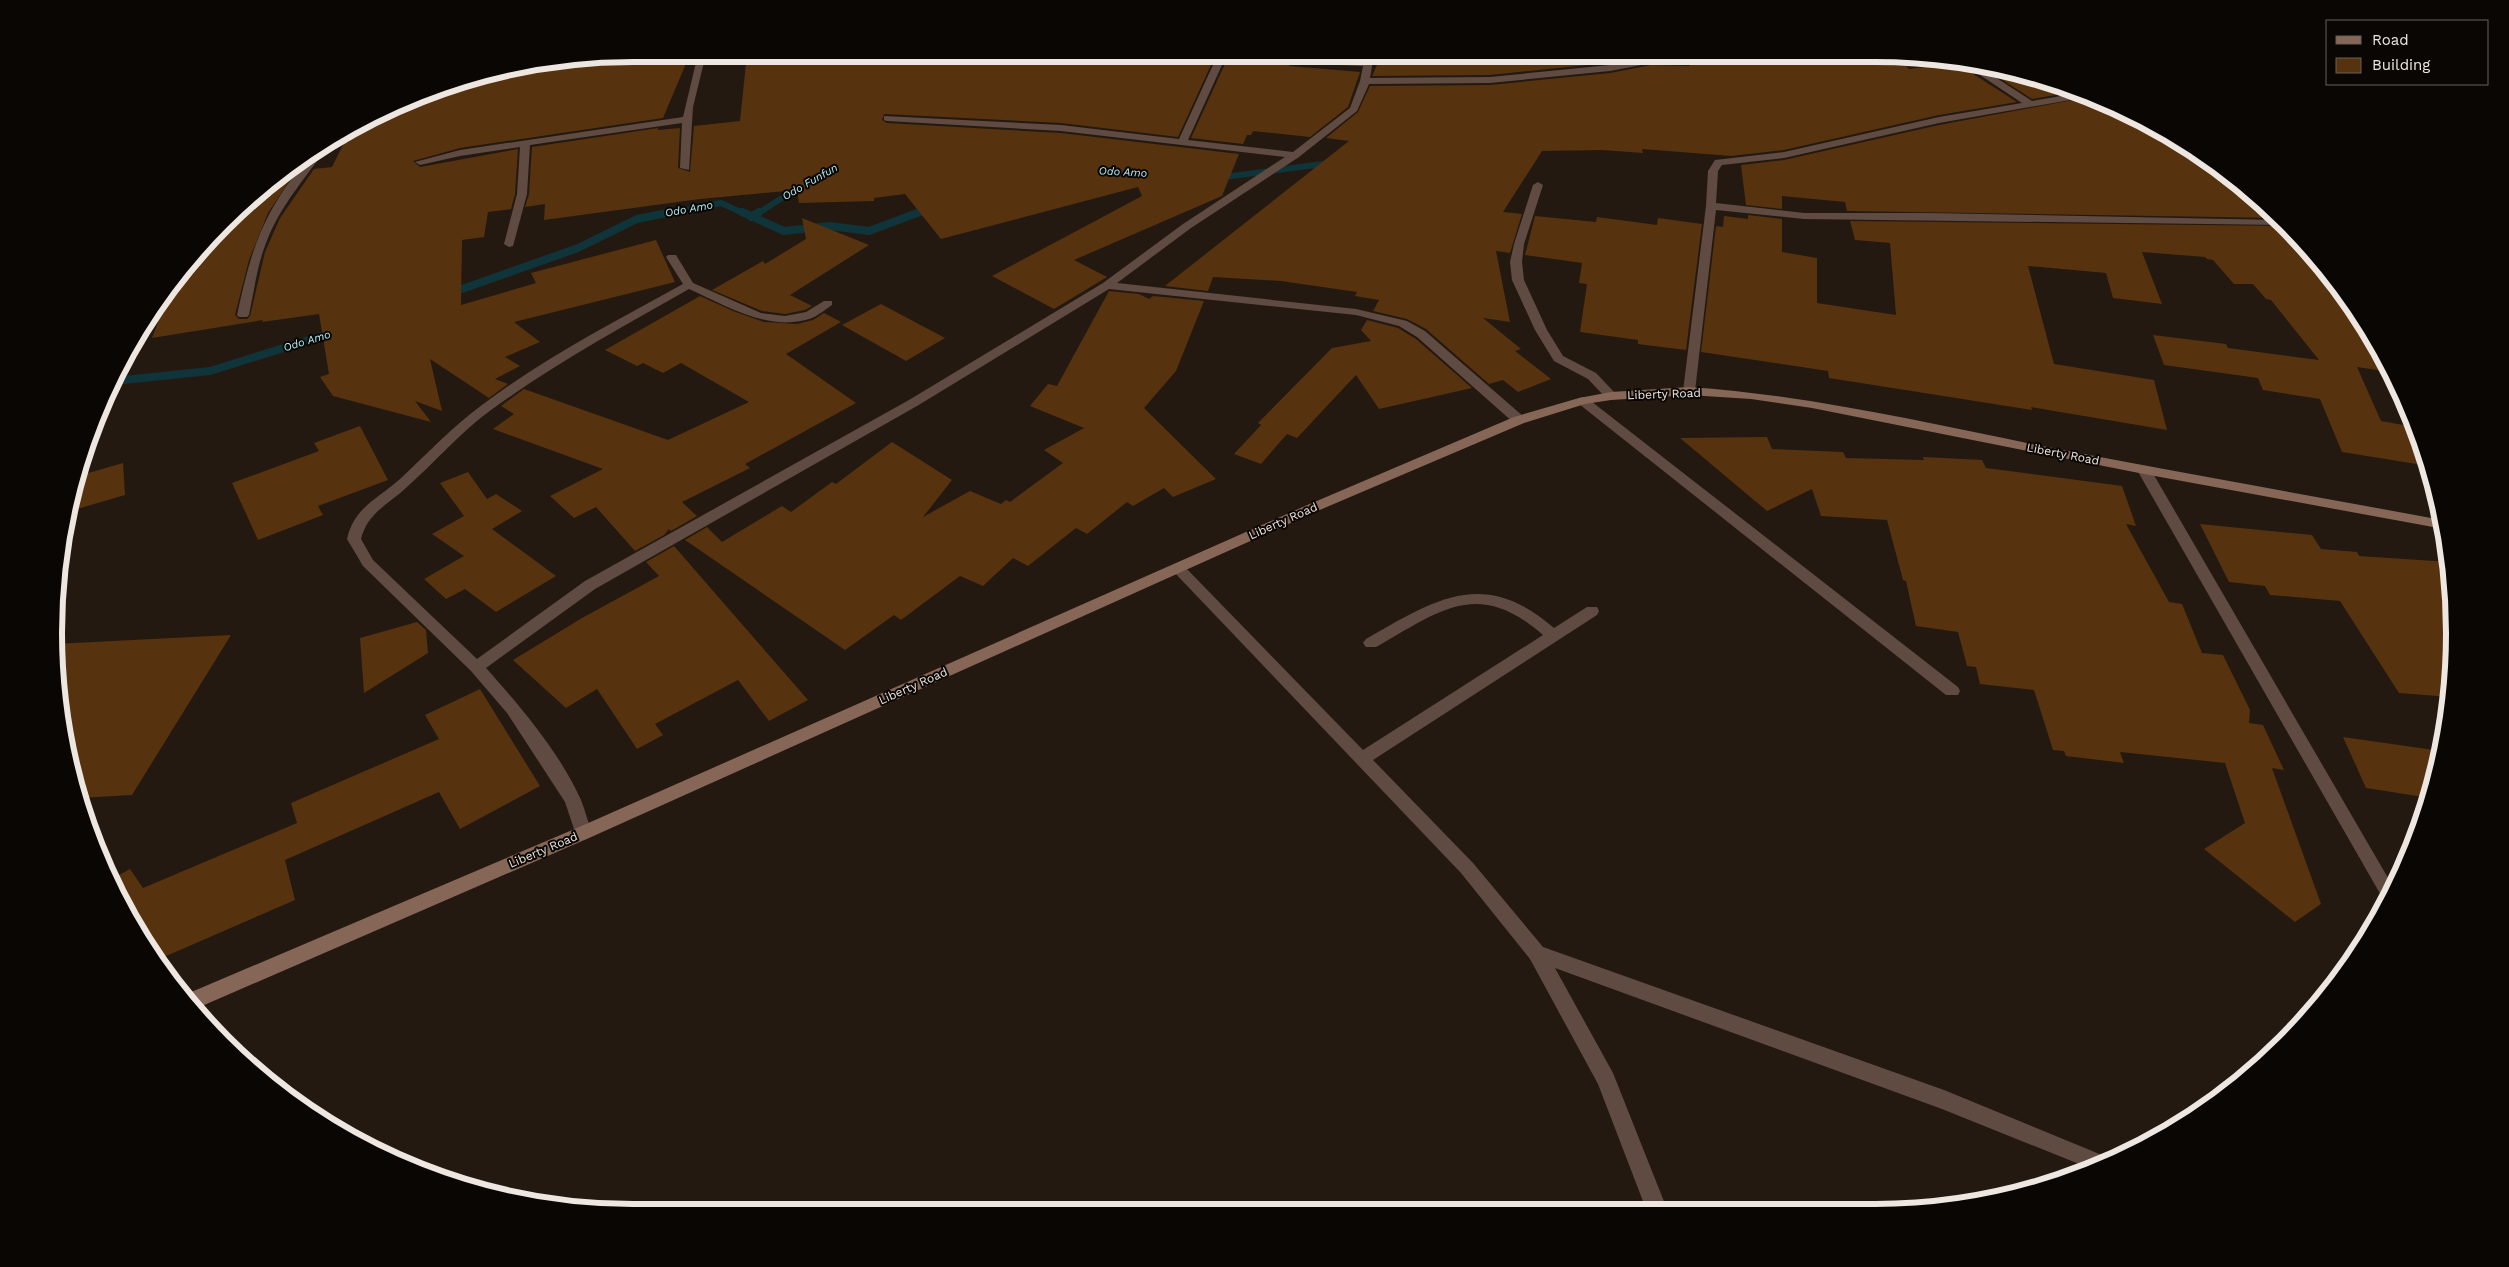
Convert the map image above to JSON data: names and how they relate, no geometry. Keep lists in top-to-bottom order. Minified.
{"streets":{"street":["Liberty Road"]},"water":["Odo Amo","Odo Funfun"],"legend":["Road","Building"]}
